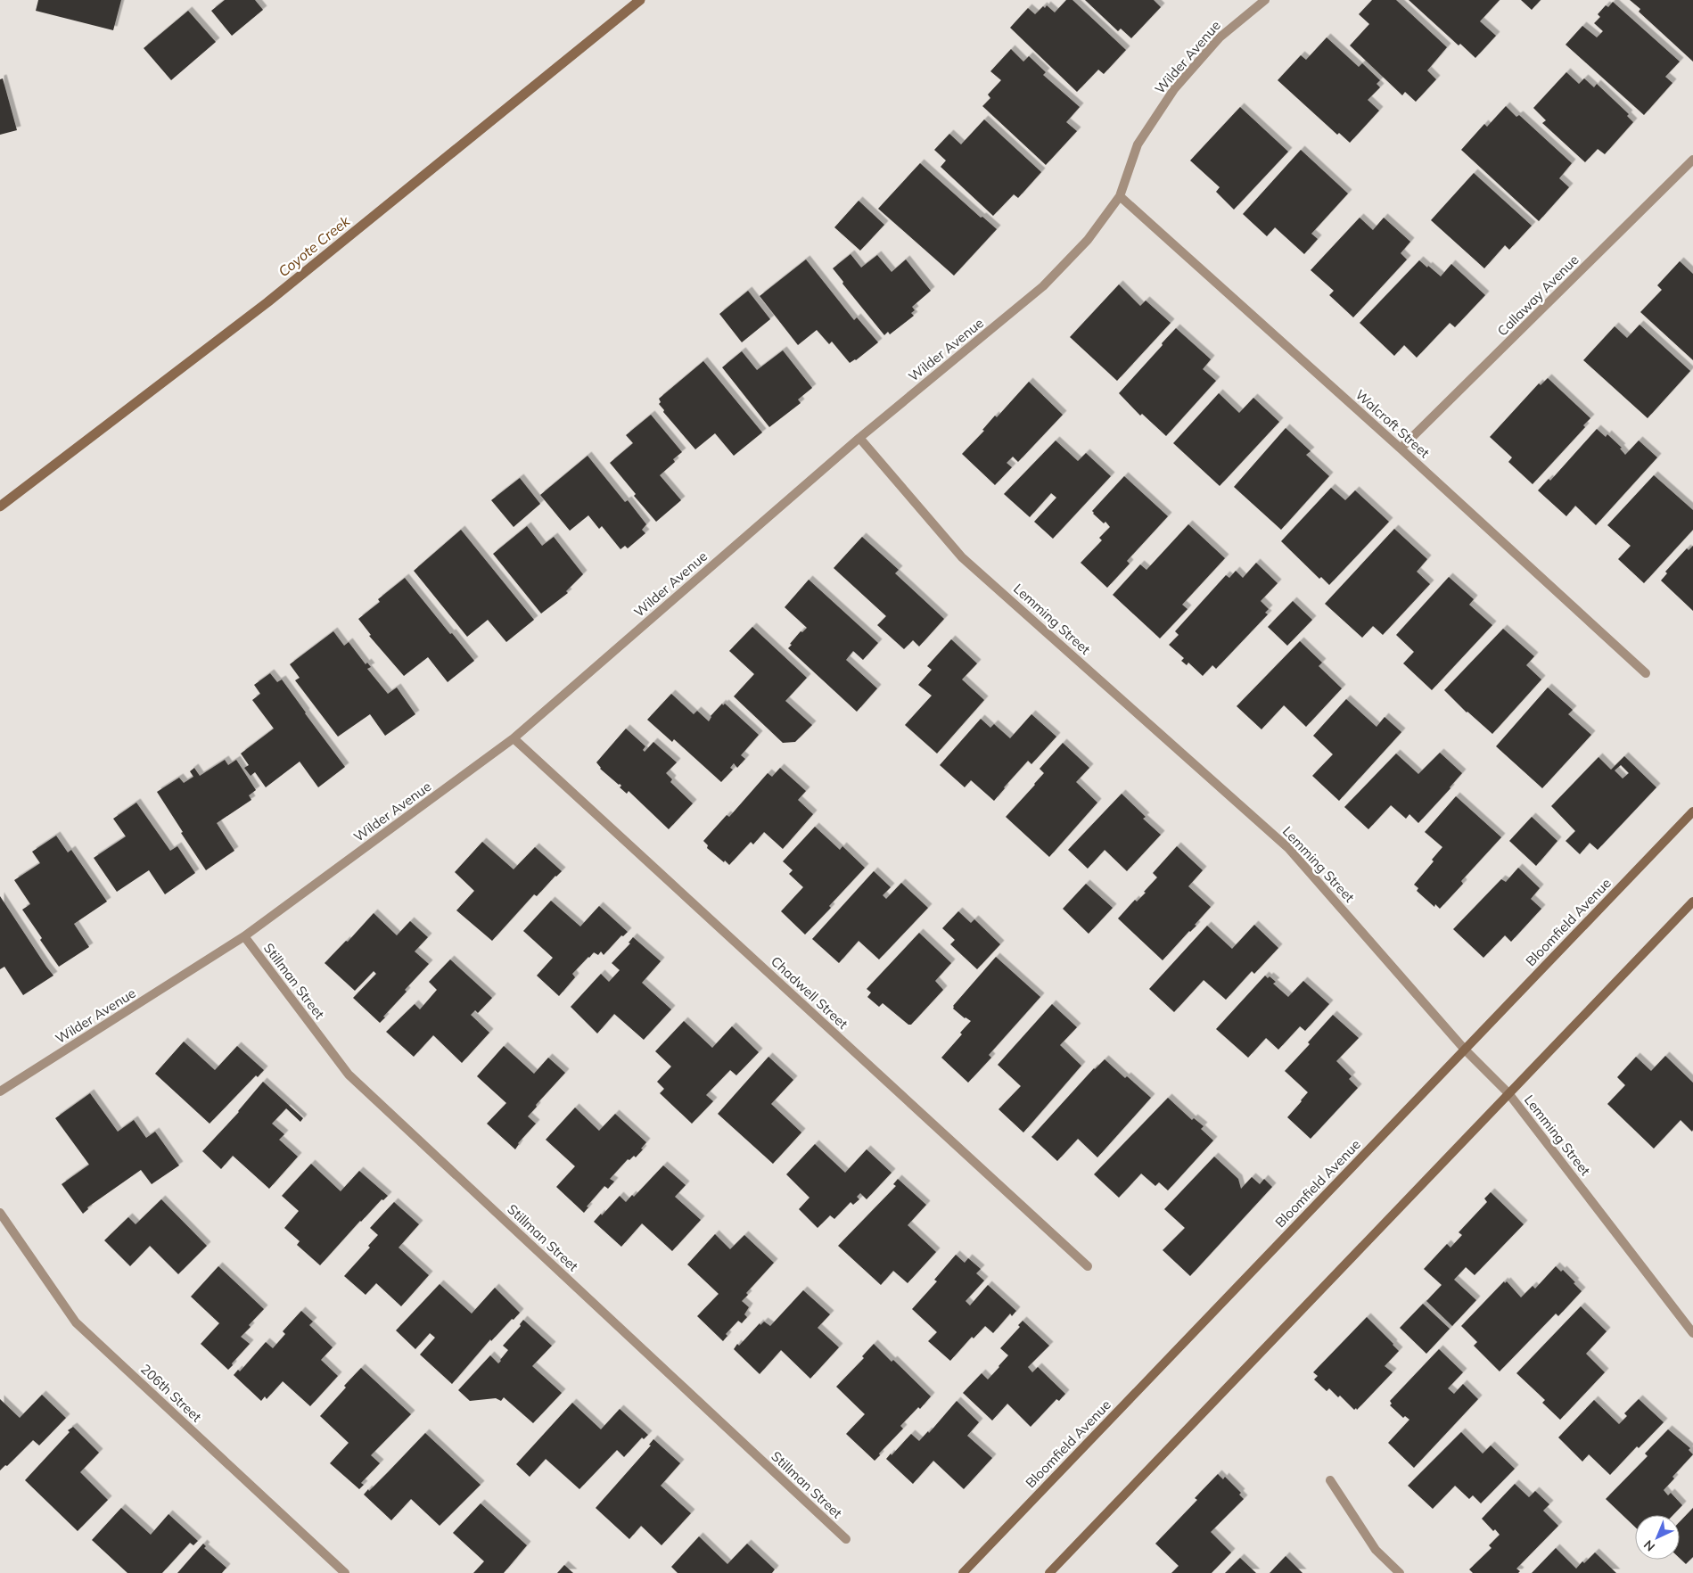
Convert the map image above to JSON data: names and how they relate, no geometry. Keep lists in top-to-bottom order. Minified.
{"streets":{"street":["Wilder Avenue","Callaway Avenue","Walcroft Street","Lemming Street","Bloomfield Avenue","Stillman Street","Chadwell Street","206th Street"]},"crossings":[["Wilder Avenue","Walcroft Street"],["Wilder Avenue","Lemming Street"],["Wilder Avenue","Stillman Street"],["Wilder Avenue","Chadwell Street"],["Callaway Avenue","Walcroft Street"],["Lemming Street","Bloomfield Avenue"]],"water":["Coyote Creek"],"north":"bottom left"}
